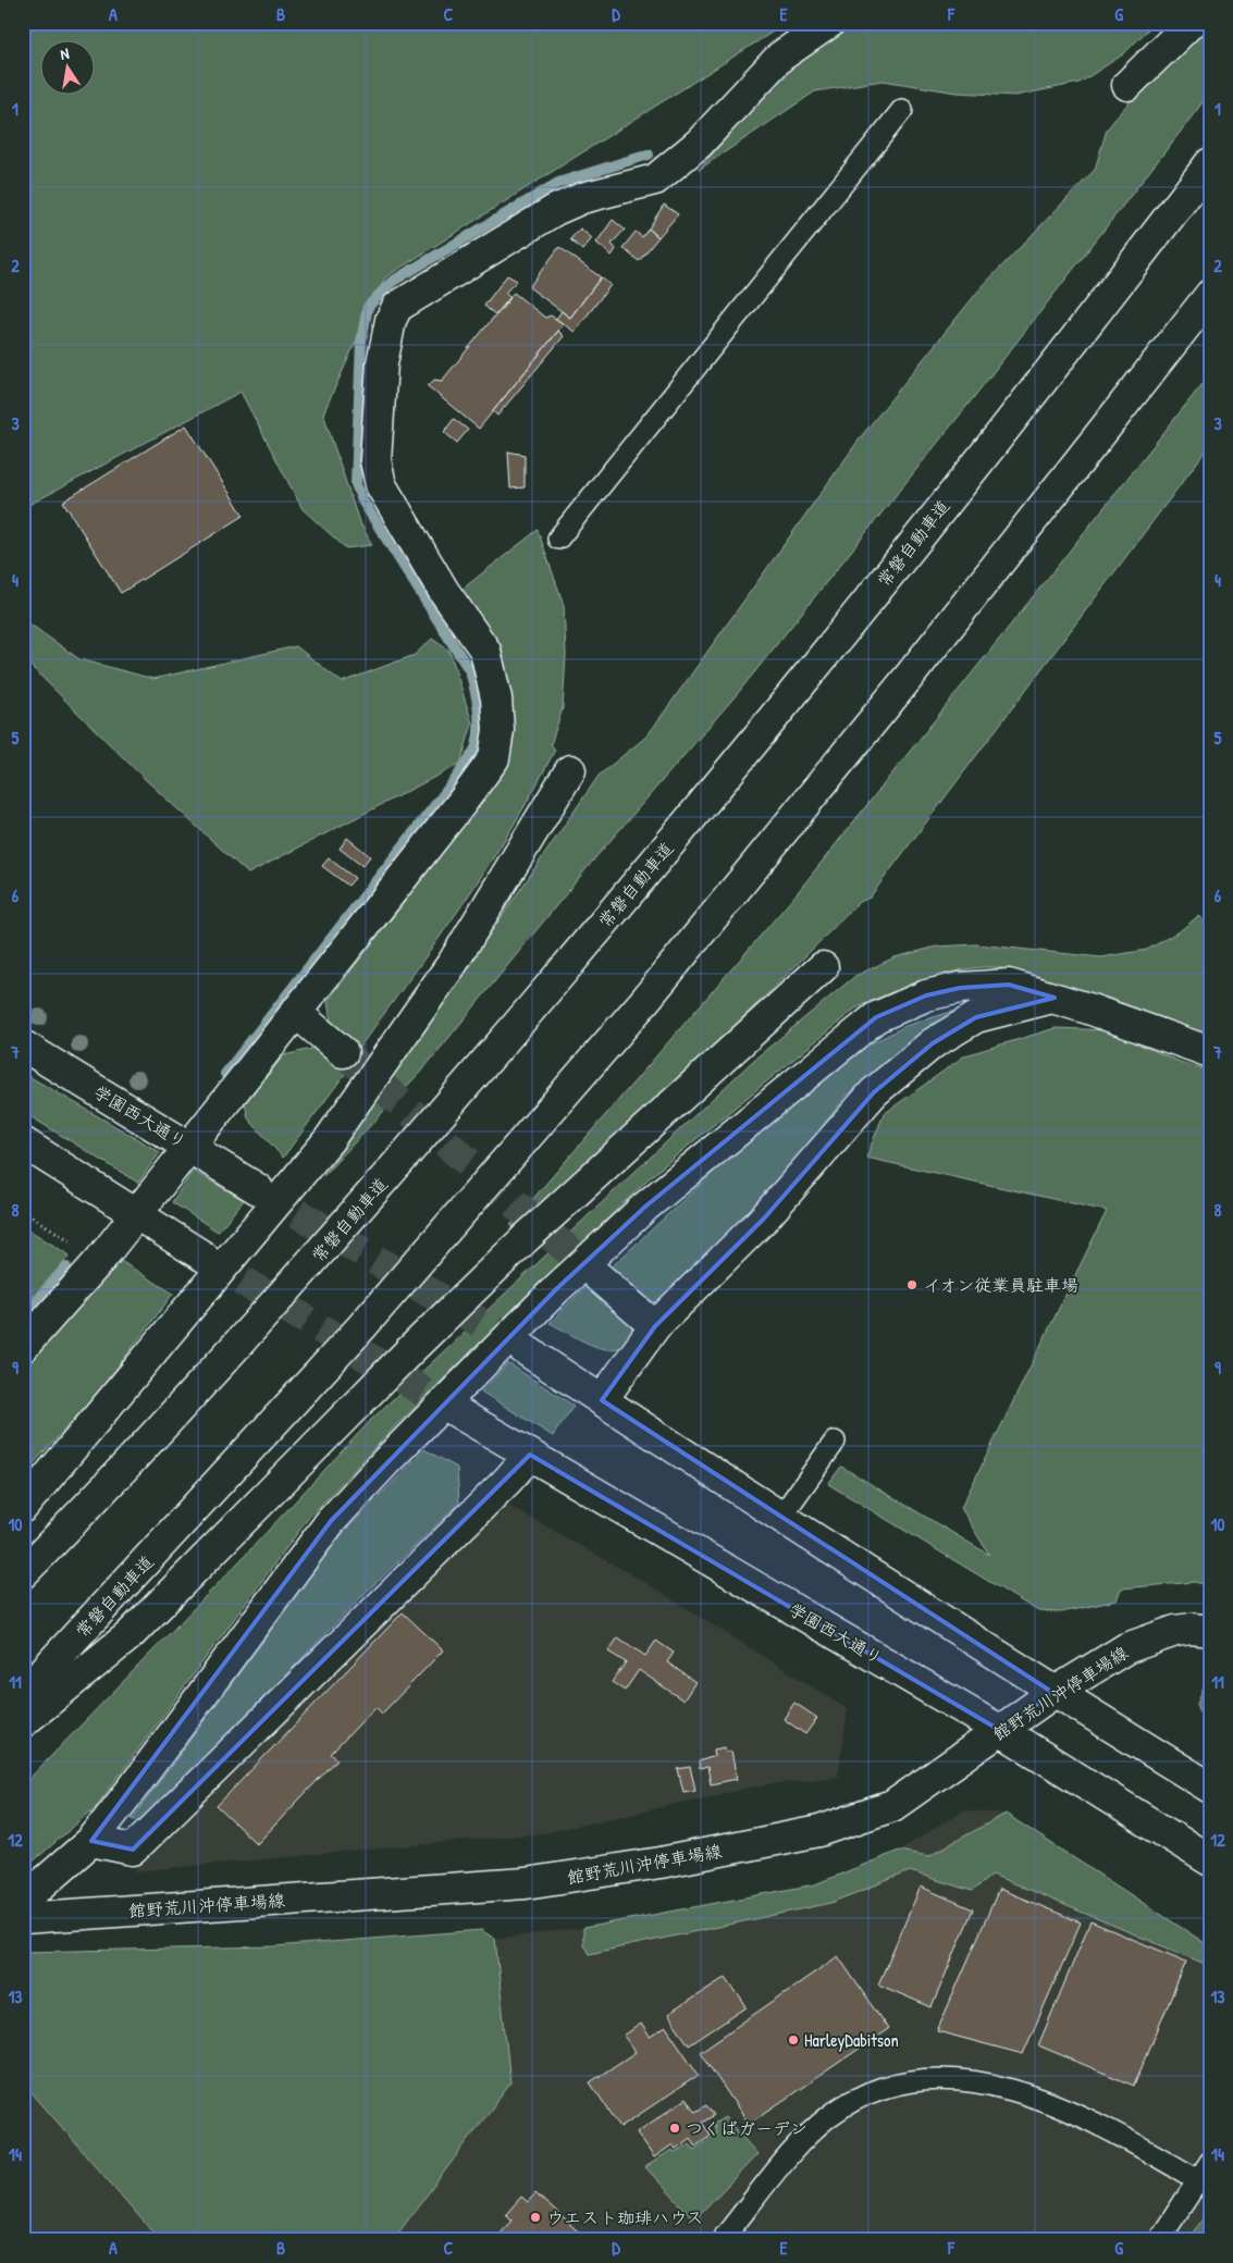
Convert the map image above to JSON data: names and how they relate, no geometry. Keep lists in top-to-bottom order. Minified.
{"streets":{"main road":["常磐自動車道","学園西大通り","館野荒川沖停車場線"]},"crossings":[["学園西大通り","館野荒川沖停車場線"]],"places":["イオン従業員駐車場","HarleyDabitson","つくばガーデン","ウエスト珈琲ハウス"],"north":"top","grid":{"columns":["A","B","C","D","E","F","G"],"rows":["1","2","3","4","5","6","7","8","9","10","11","12","13","14"]}}
